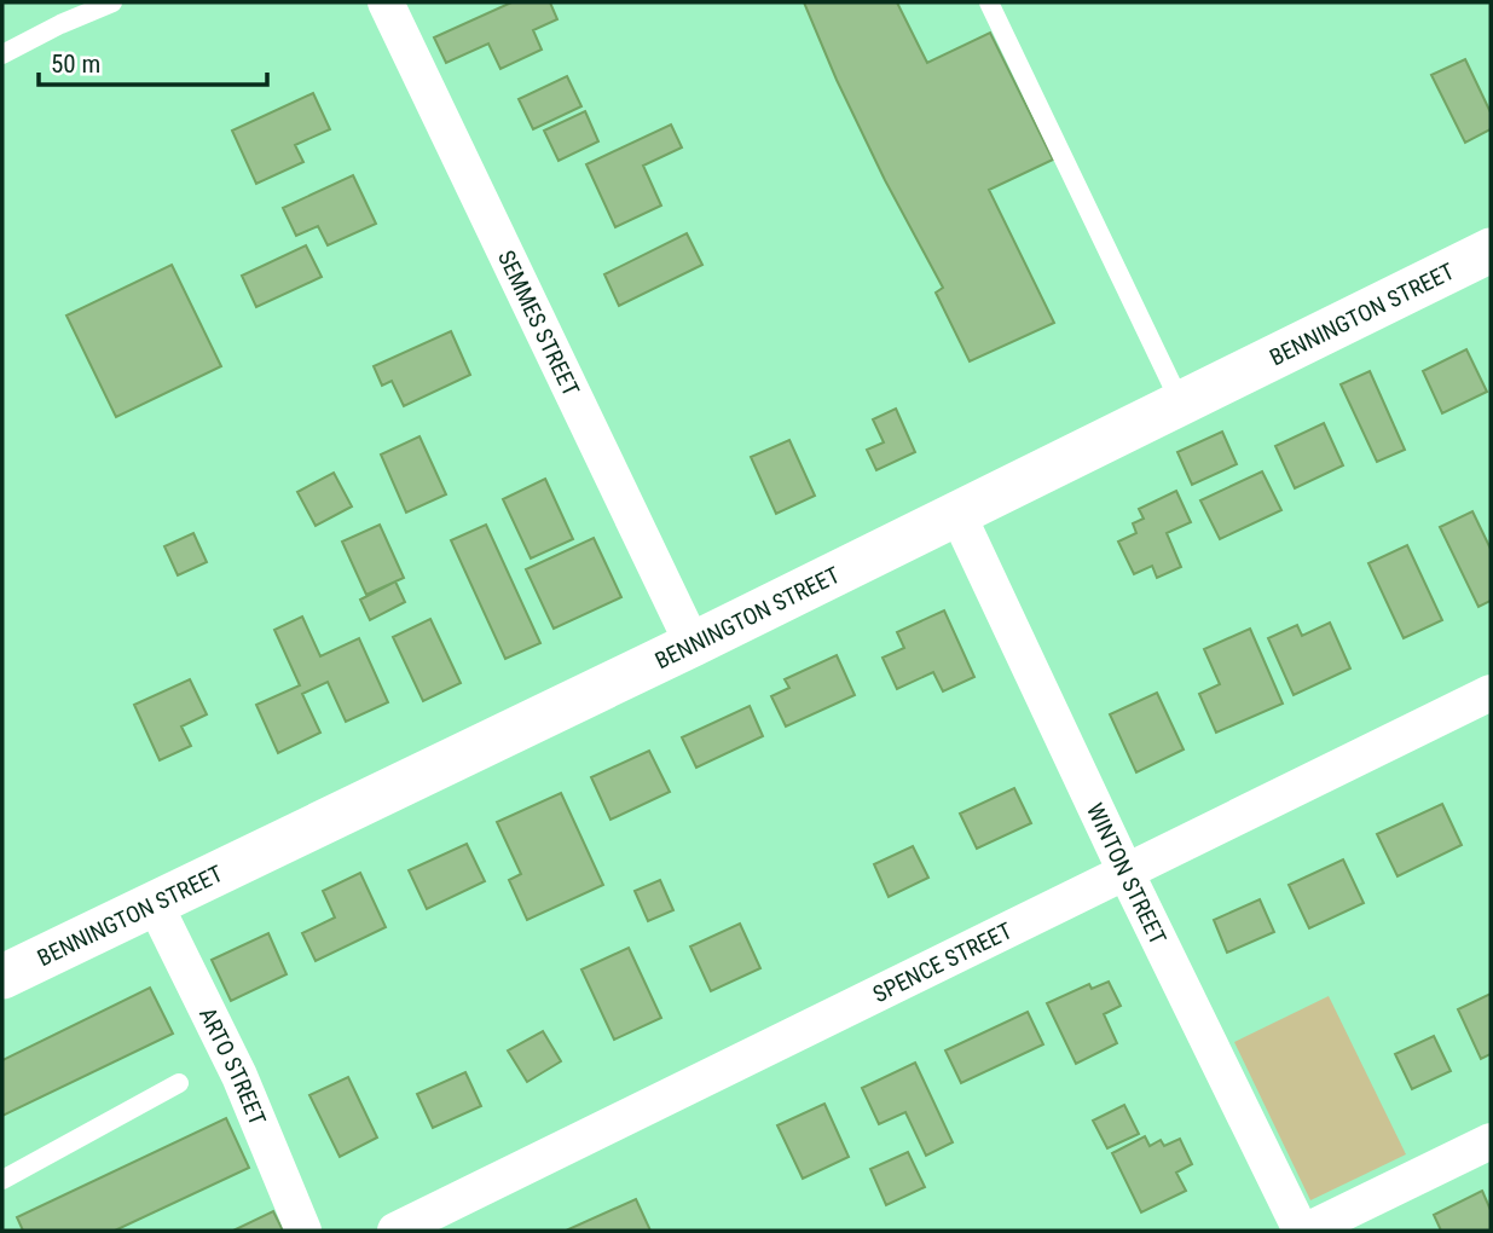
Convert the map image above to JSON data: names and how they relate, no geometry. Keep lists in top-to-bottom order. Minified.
{"streets":{"street":["BENNINGTON STREET","SEMMES STREET","WINTON STREET","SPENCE STREET","ARTO STREET"]},"crossings":[["BENNINGTON STREET","SEMMES STREET"],["BENNINGTON STREET","WINTON STREET"],["BENNINGTON STREET","ARTO STREET"],["WINTON STREET","SPENCE STREET"]],"scale_bar":"50 m"}
